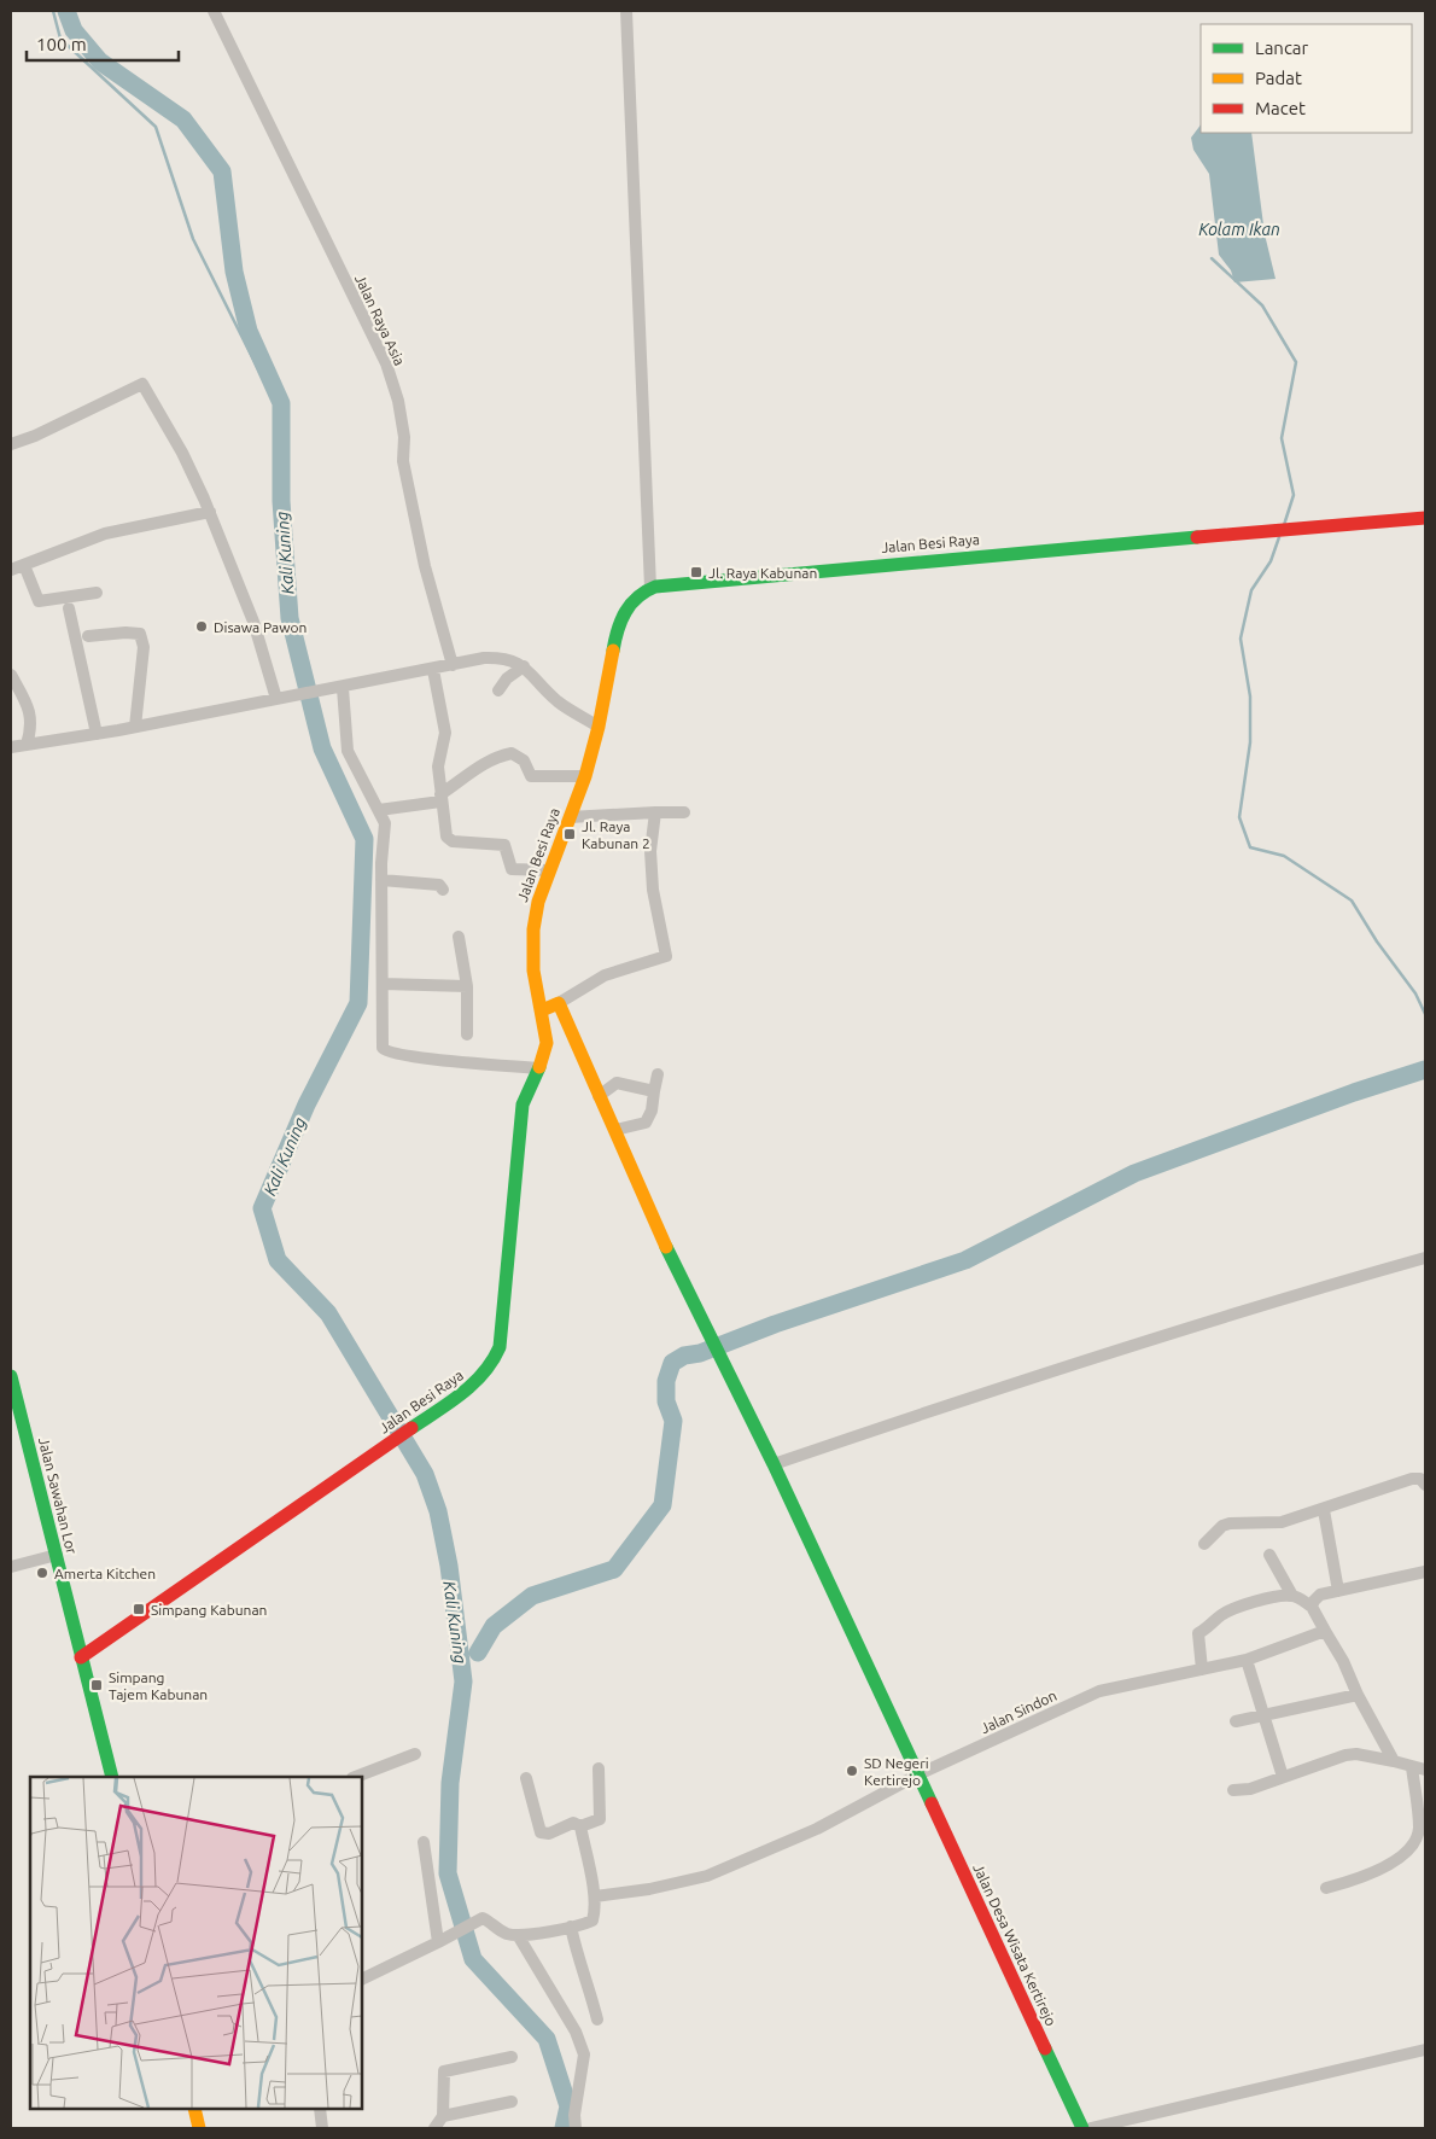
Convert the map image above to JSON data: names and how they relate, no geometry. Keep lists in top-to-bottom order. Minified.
{"streets":{"street":["Jalan Raya Asia","Jalan Besi Raya","Jalan Sawahan Lor","Jalan Sindon","Jalan Desa Wisata Kertirejo"]},"crossings":[["Jalan Besi Raya","Jalan Sawahan Lor"],["Jalan Sindon","Jalan Desa Wisata Kertirejo"]],"water":["Kolam Ikan","Kali Kuning"],"places":{"transit":["Jl. Raya Kabunan","Jl. Raya Kabunan 2","Simpang Kabunan","Simpang Tajem Kabunan"],"other":["Disawa Pawon","Amerta Kitchen","SD Negeri Kertirejo"]},"legend":["Lancar","Padat","Macet"],"scale_bar":"100 m"}
